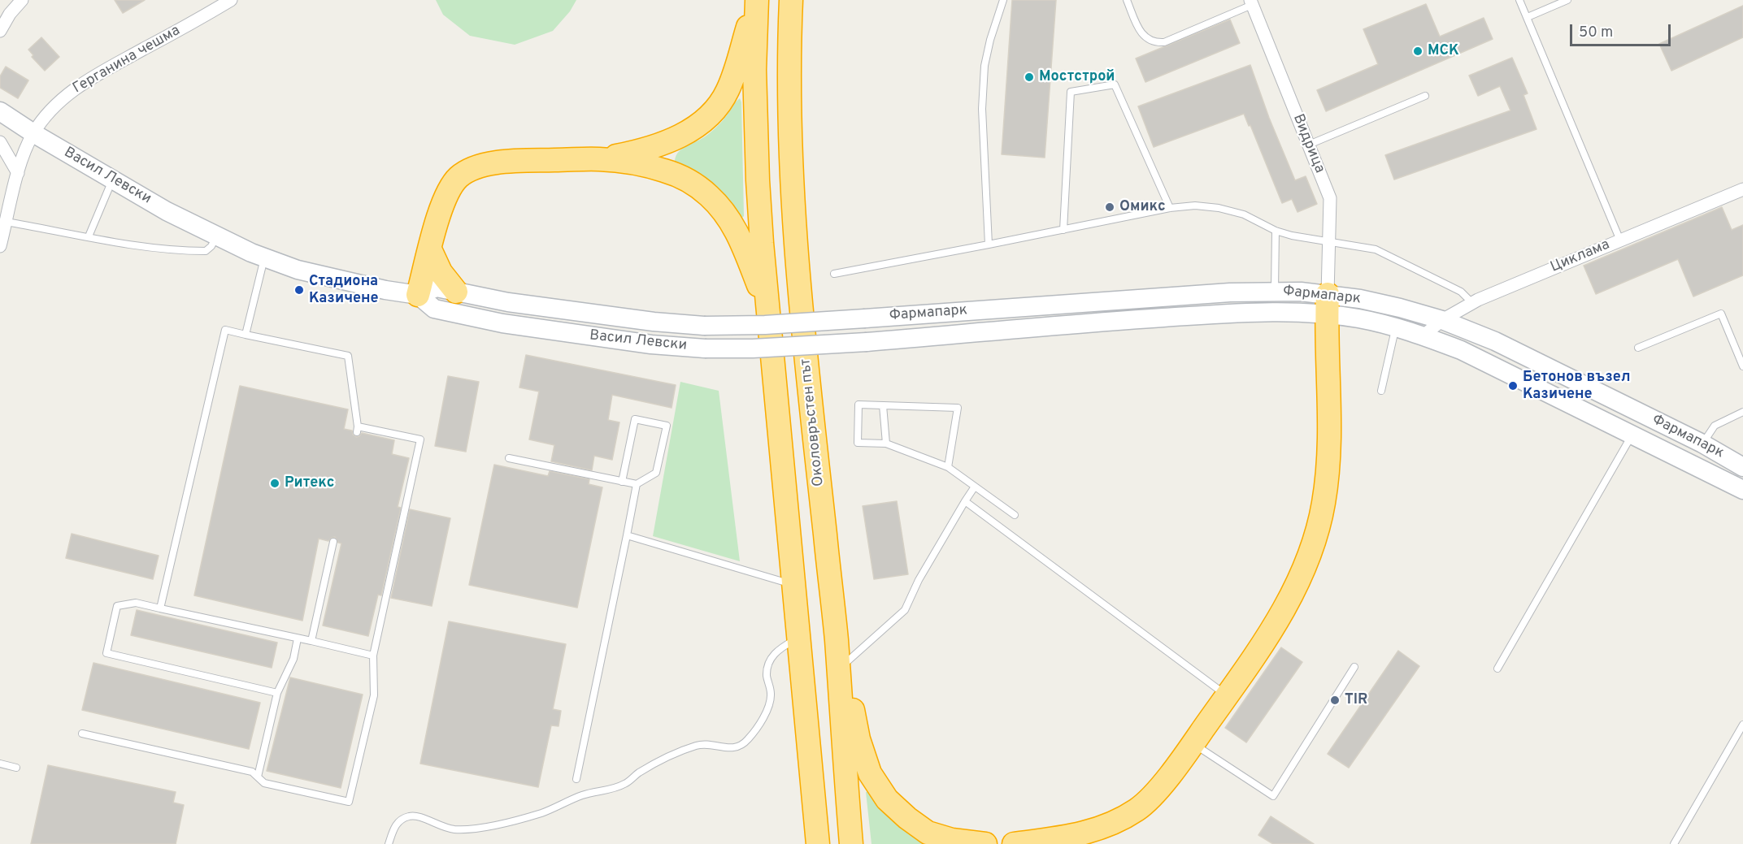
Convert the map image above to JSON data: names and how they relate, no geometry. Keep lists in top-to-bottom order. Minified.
{"streets":{"highway":["Околовръстен път"],"street":["Герганина чешма","Видрица","Васил Левски","Циклама","Фармапарк"]},"crossings":[["Герганина чешма","Васил Левски"],["Видрица","Фармапарк"],["Васил Левски","Фармапарк"],["Циклама","Фармапарк"]],"places":["МСК","Мостстрой","Омикс","Стадиона Казичене","Бетонов възел Казичене","Ритекс","TIR"],"scale_bar":"50 m"}
